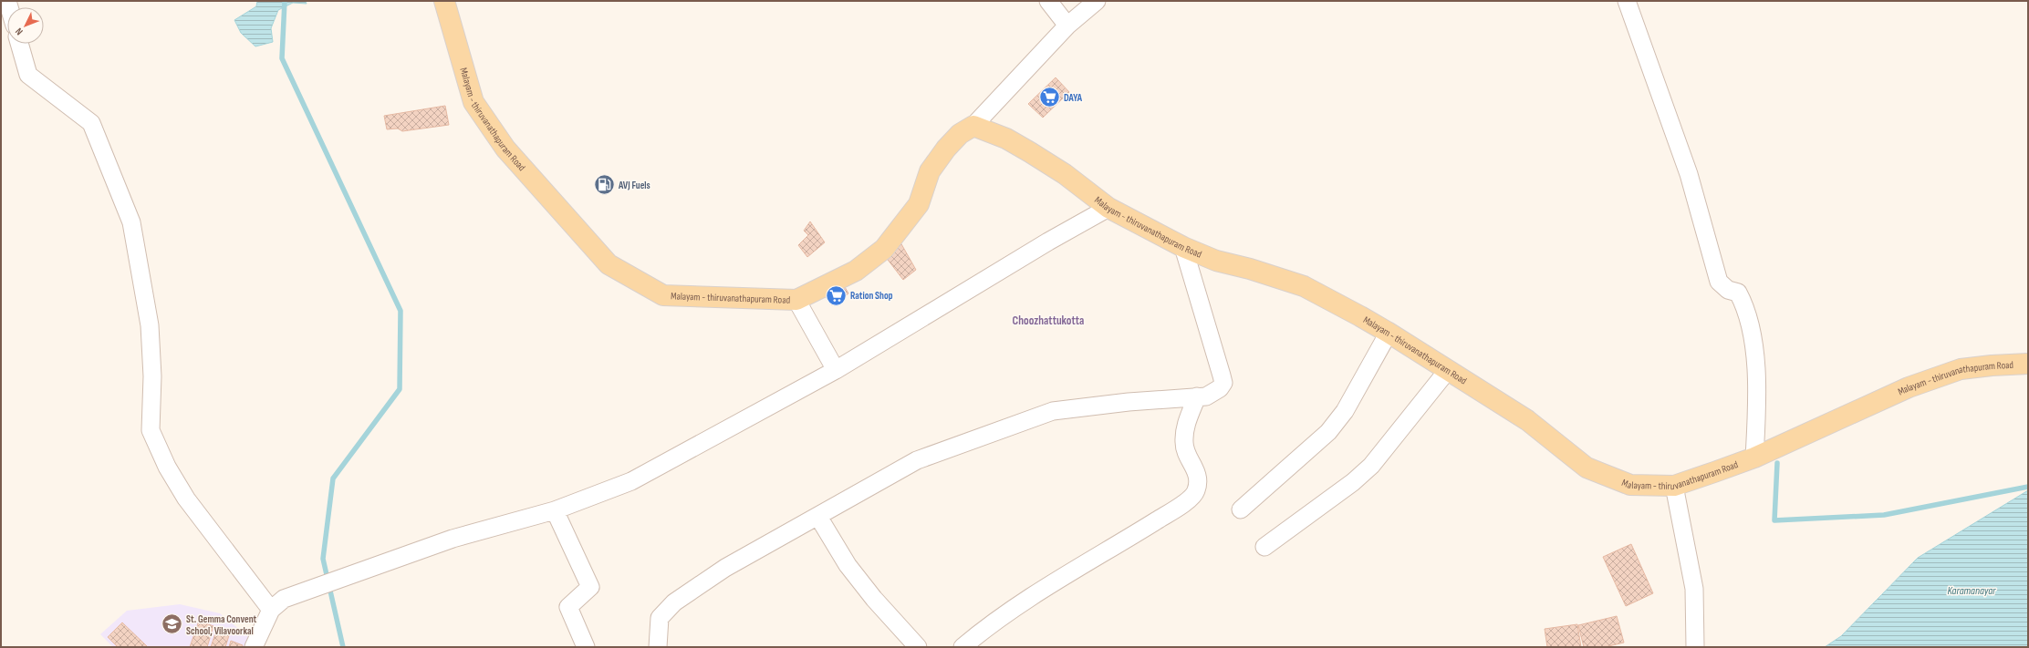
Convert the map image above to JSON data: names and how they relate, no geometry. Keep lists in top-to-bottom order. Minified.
{"streets":{"main road":["Malayam - thiruvanathapuram Road"]},"districts":["Choozhattukotta"],"water":["Karamanayar"],"places":{"supermarket":["DAYA","Ration Shop"],"fuel station":["AVJ Fuels"],"school or university":["St. Gemma Convent School, Vilavoorkal"]},"north":"bottom left"}
